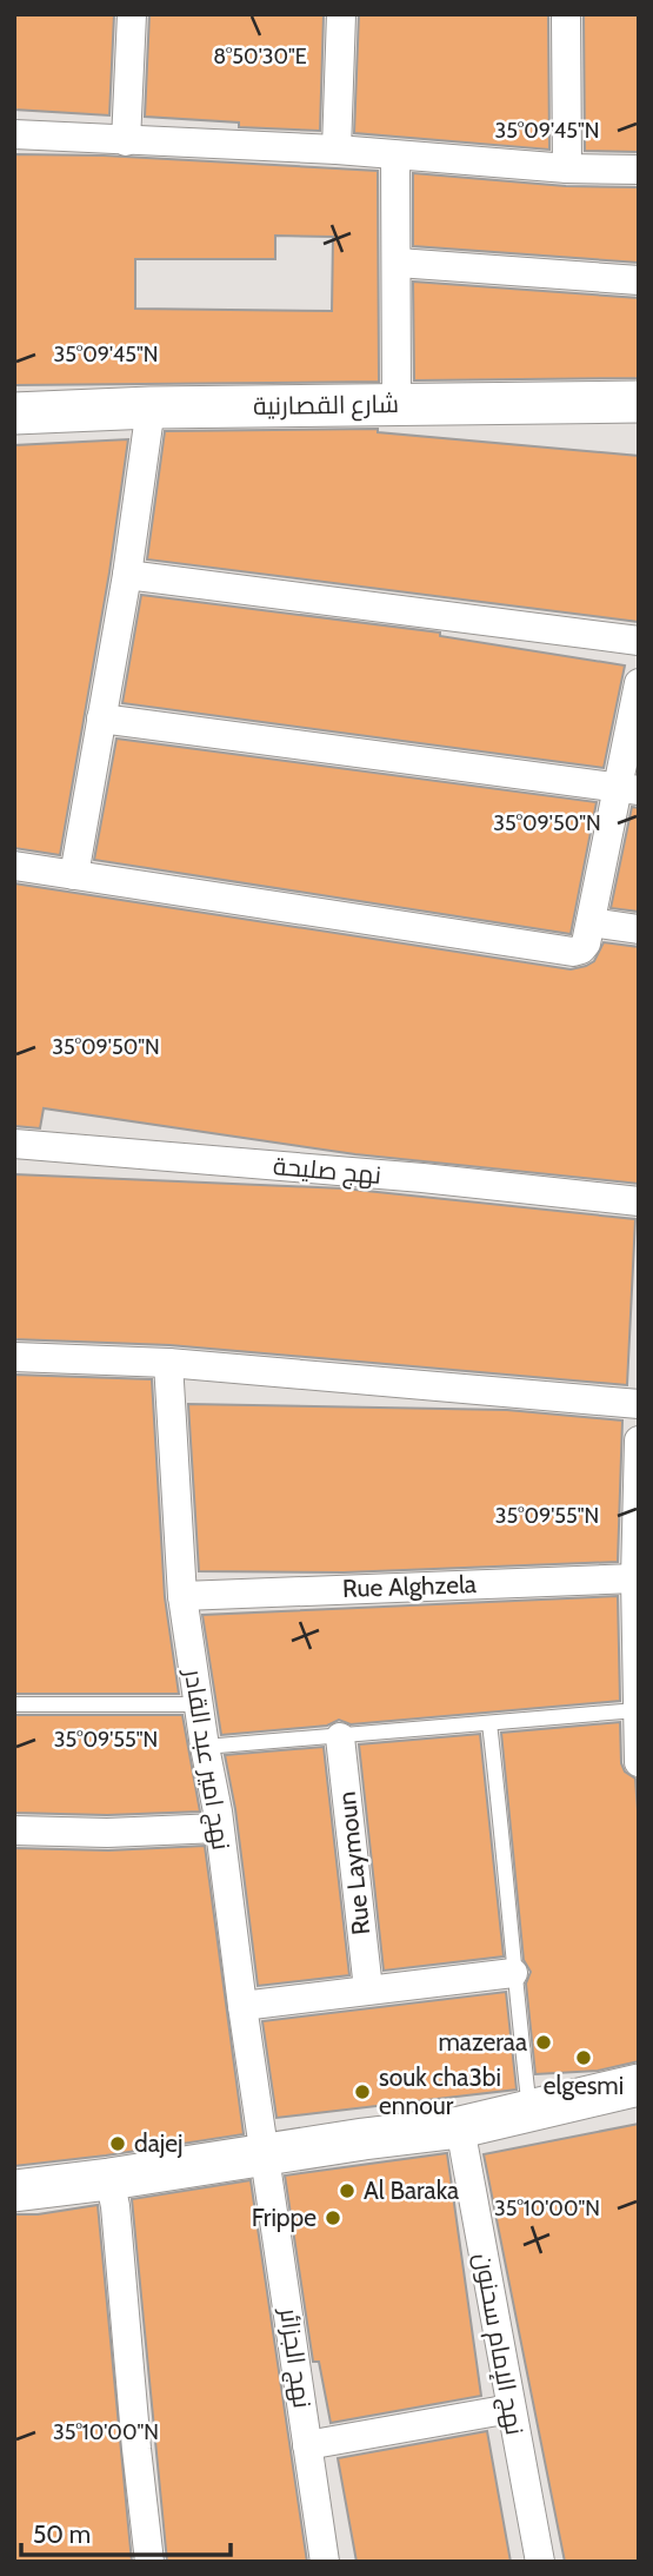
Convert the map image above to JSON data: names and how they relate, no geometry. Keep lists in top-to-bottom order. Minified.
{"streets":{"street":["شارع القصارنية","نهج صليحة","Rue Alghzela","نهج امير عبد القادر","Rue Laymoun","نهج الإمام سحنون","نهج الجزائر"]},"crossings":[["Rue Alghzela","نهج امير عبد القادر"],["نهج امير عبد القادر","نهج الجزائر"]],"places":["mazeraa","elgesmi","souk cha3bi ennour","dajej","Al Baraka","Frippe"],"scale_bar":"50 m","coordinates":["8°50'30\"E","35°09'45\"N","35°09'50\"N","35°09'55\"N","35°10'00\"N"]}
